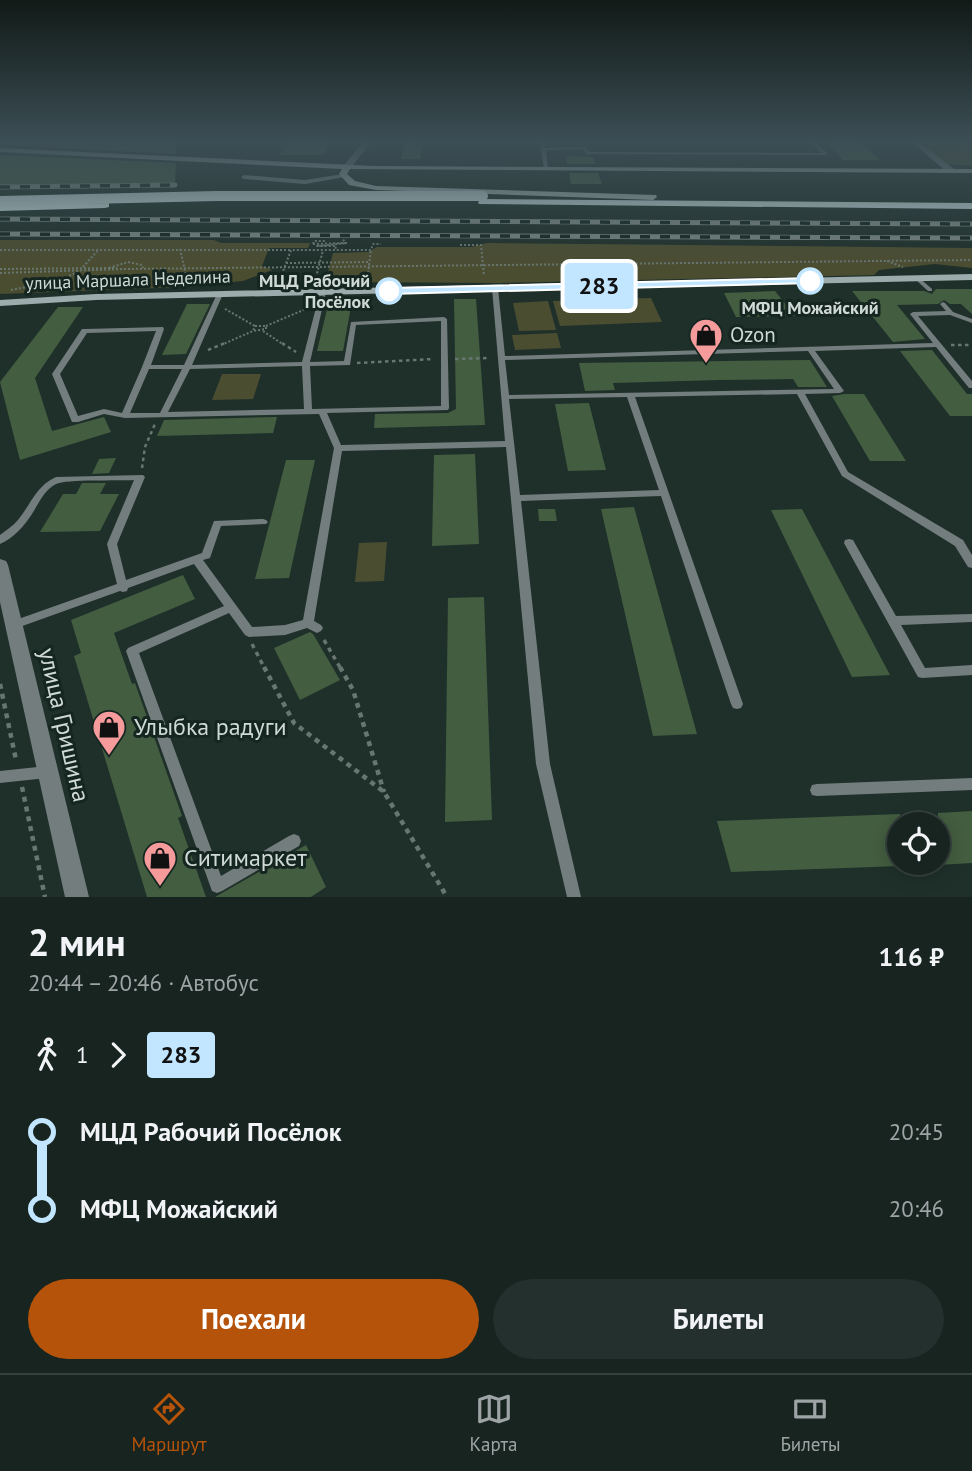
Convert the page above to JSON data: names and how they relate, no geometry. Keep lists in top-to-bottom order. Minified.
{"streets":{"street":["улица Маршала Неделина","улица Гришина"]},"places":{"other":["МФЦ Можайский","МЦД Рабочий Посёлок"],"shop":["Ozon","Улыбка радуги","Ситимаркет"]},"lines":["bus line 283"],"page":{"on_map":"283","heading":["2 мин","20:44 – 20:46 · Автобус","116 ₽"],"legs":["1","283"],"list":[{"name":"МЦД Рабочий Посёлок","value":"20:45"},{"name":"МФЦ Можайский","value":"20:46"}],"buttons":["Поехали","Билеты"],"tabs":["Маршрут","Карта","Билеты"]}}
